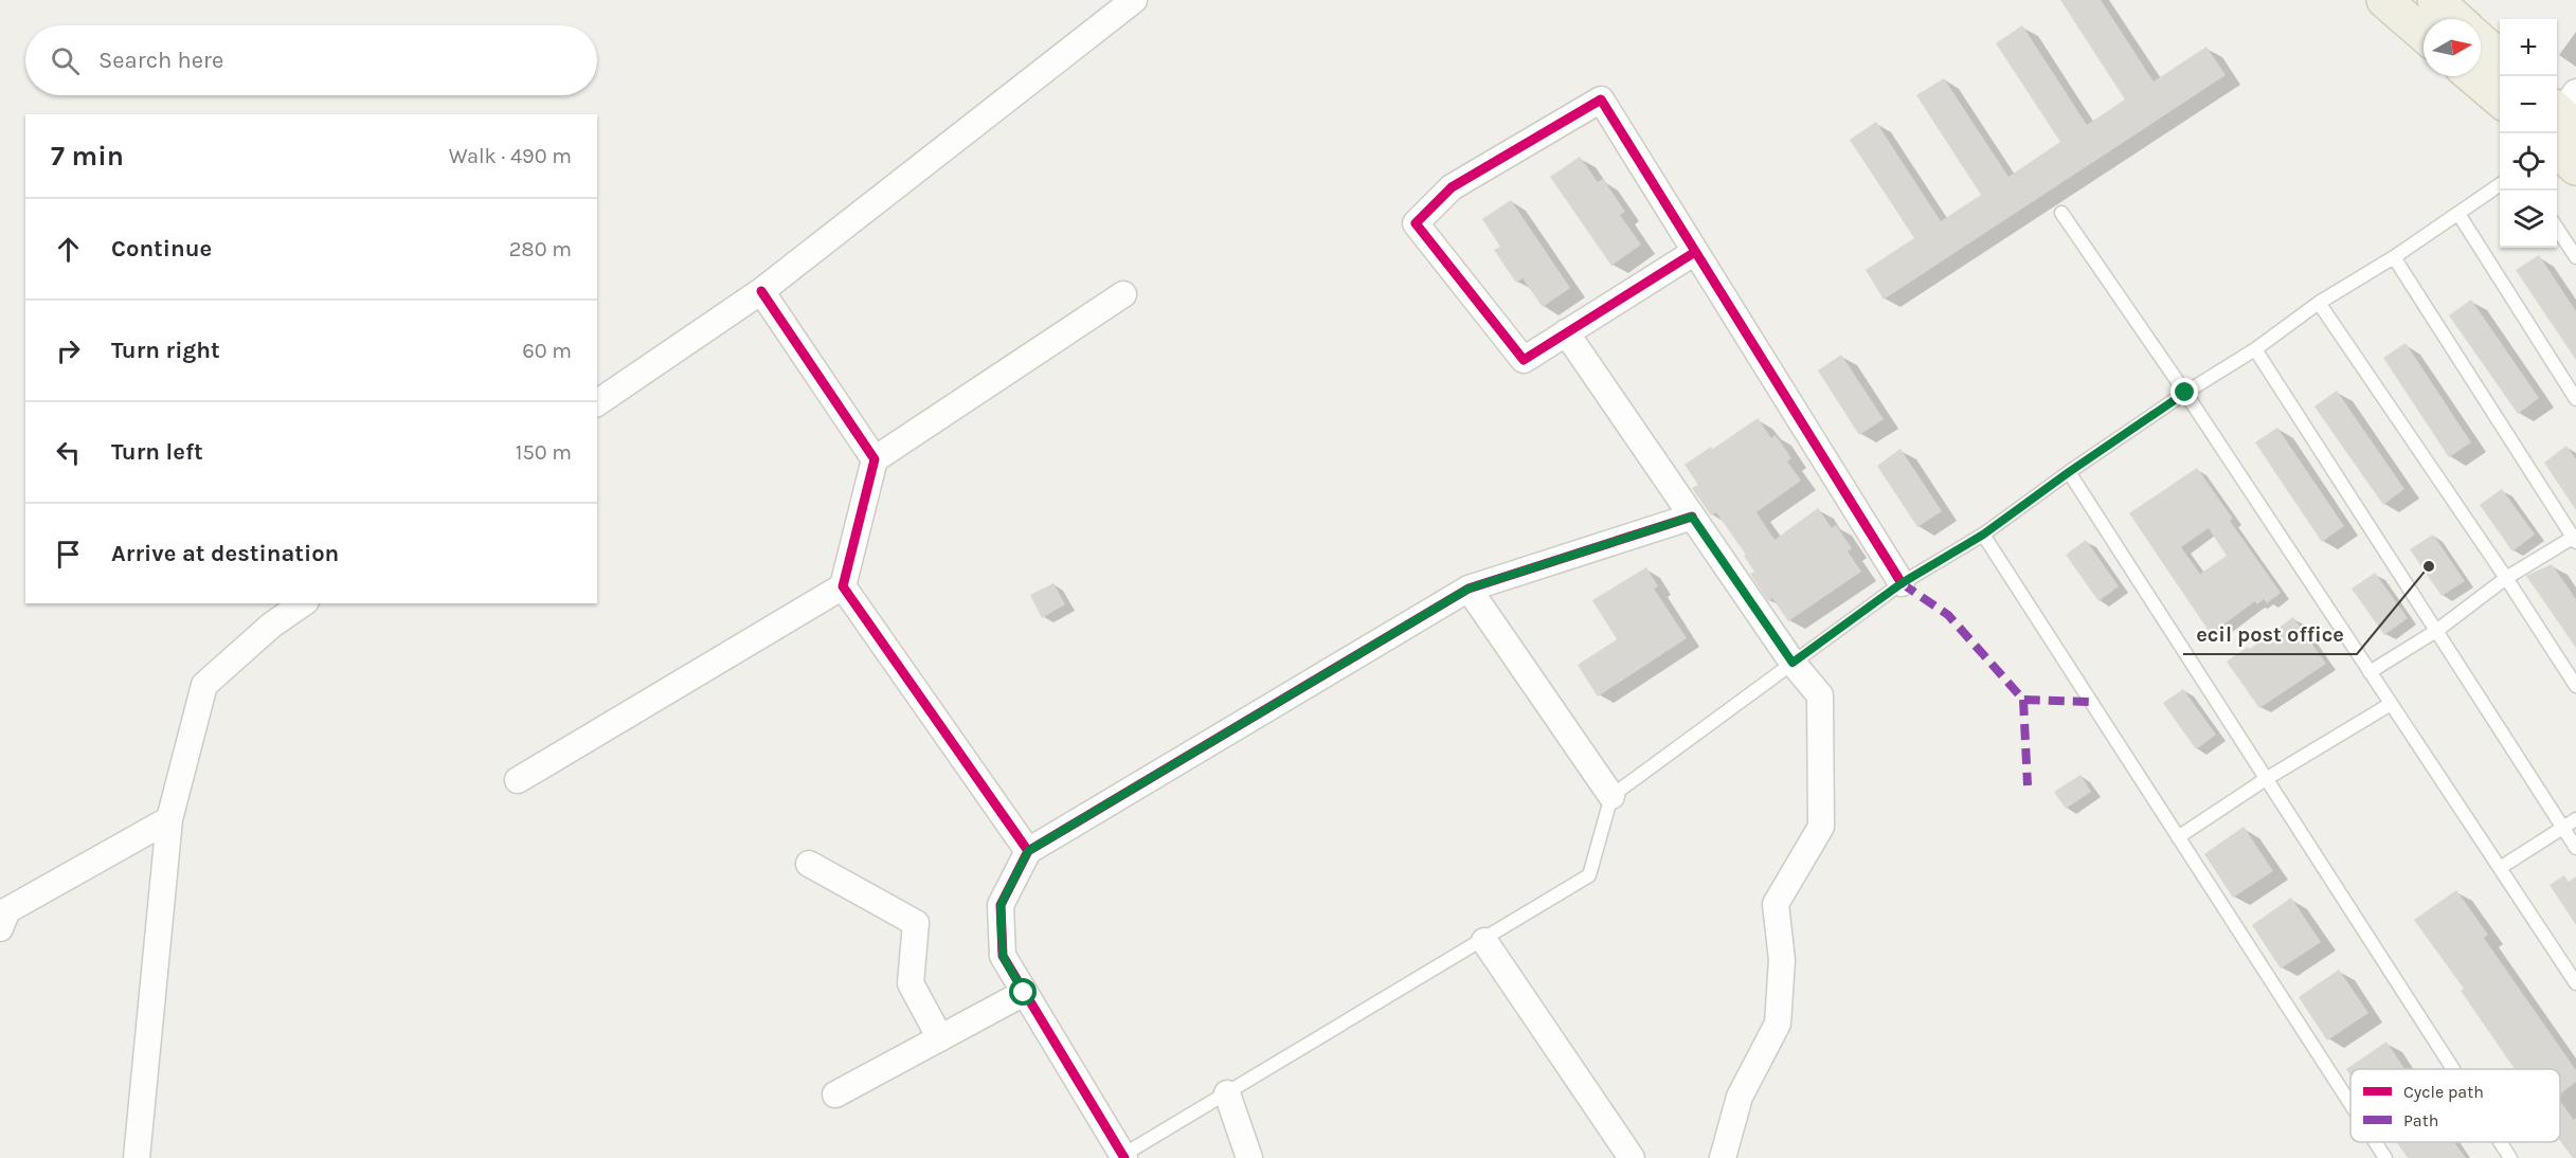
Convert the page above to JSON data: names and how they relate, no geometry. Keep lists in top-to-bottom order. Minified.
{"places":["ecil post office"],"legend":["Cycle path","Path"],"north":"right","page":{"map_buttons":["+","−"],"search":"Search here","heading":["7 min","Walk · 490 m"],"list":[["Continue","280 m"],["Turn right","60 m"],["Turn left","150 m"],"Arrive at destination"]}}
